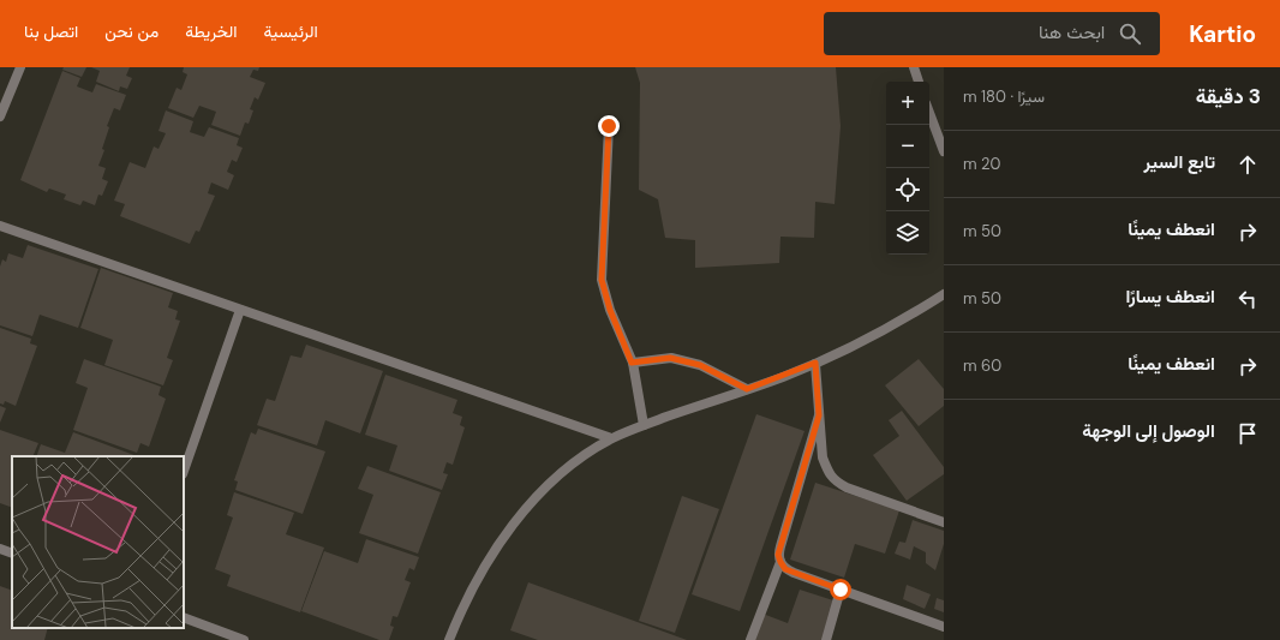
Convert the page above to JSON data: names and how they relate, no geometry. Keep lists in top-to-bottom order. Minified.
{"page":{"header":"Kartio","search":"ابحث هنا","nav":["الرئيسية","الخريطة","من نحن","اتصل بنا"],"heading":["3 دقيقة","سيرًا · 180 m"],"map_buttons":["+","−"],"list":[["تابع السير","20 m"],["انعطف يمينًا","50 m"],["انعطف يسارًا","50 m"],["انعطف يمينًا","60 m"],"الوصول إلى الوجهة"]}}
